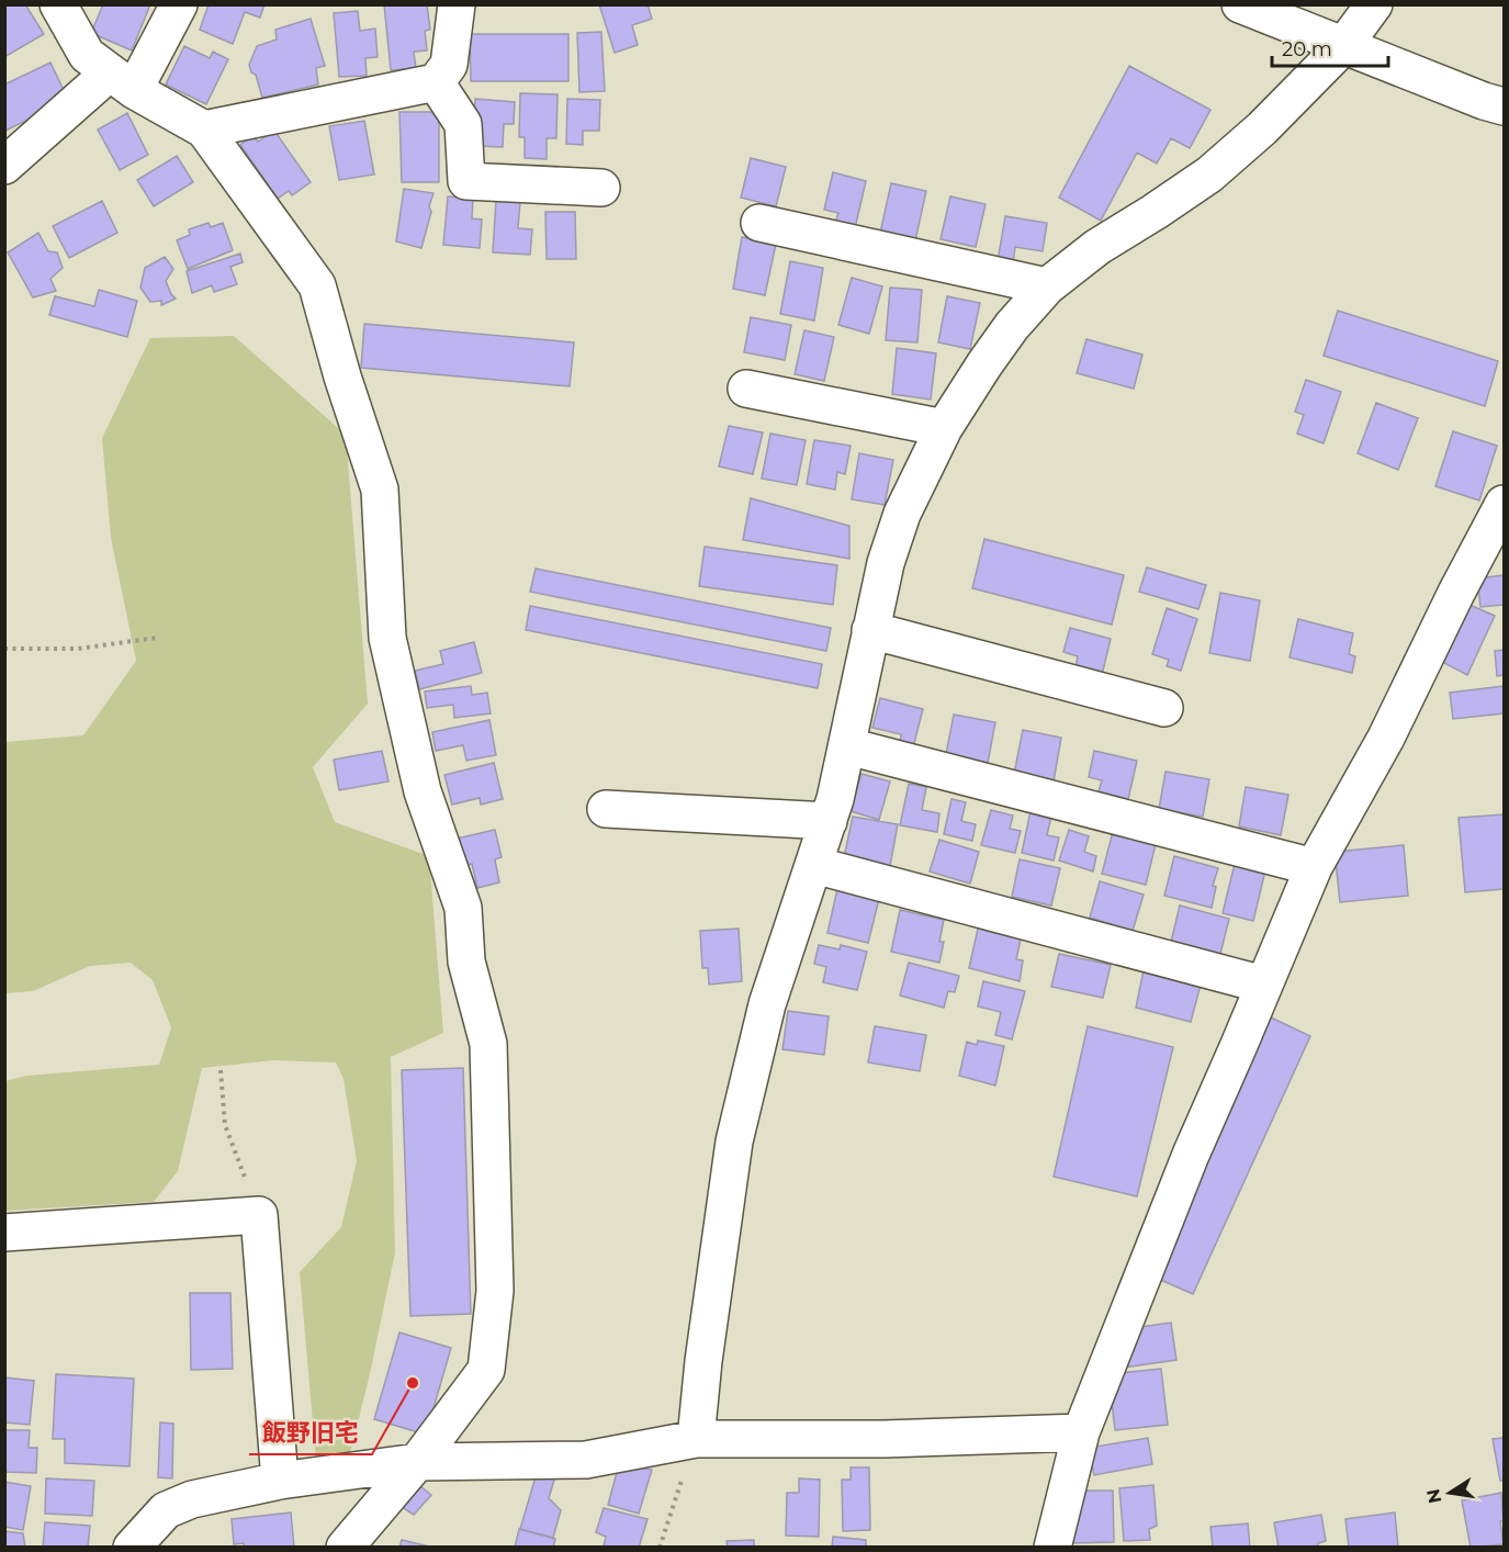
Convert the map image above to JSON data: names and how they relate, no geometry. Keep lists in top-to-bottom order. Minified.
{"places":["飯野旧宅"],"scale_bar":"20 m","north":"left"}
